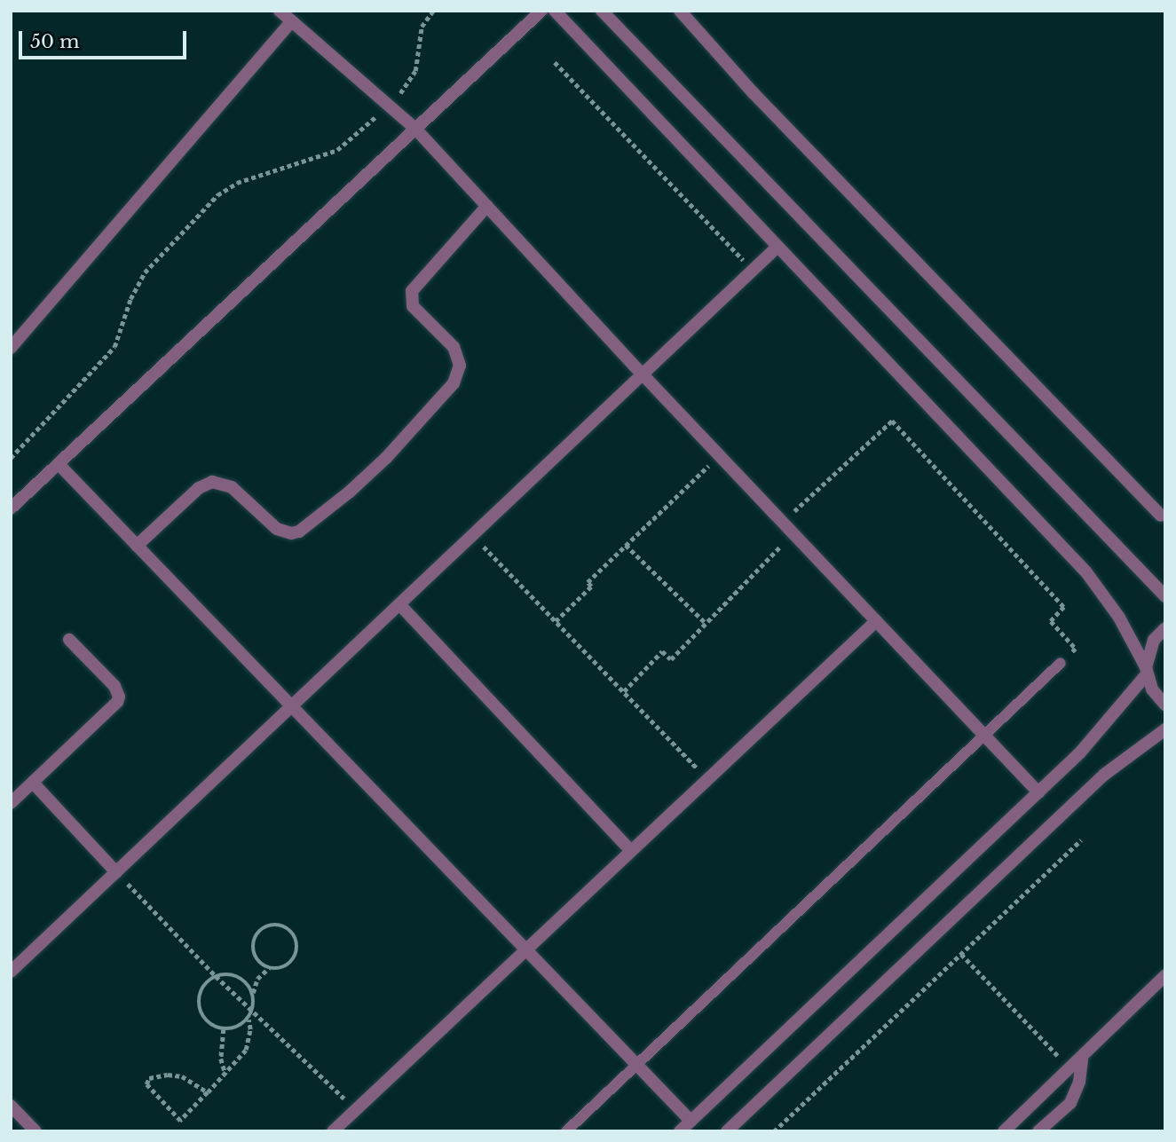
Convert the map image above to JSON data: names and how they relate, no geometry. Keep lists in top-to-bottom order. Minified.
{"scale_bar":"50 m"}
